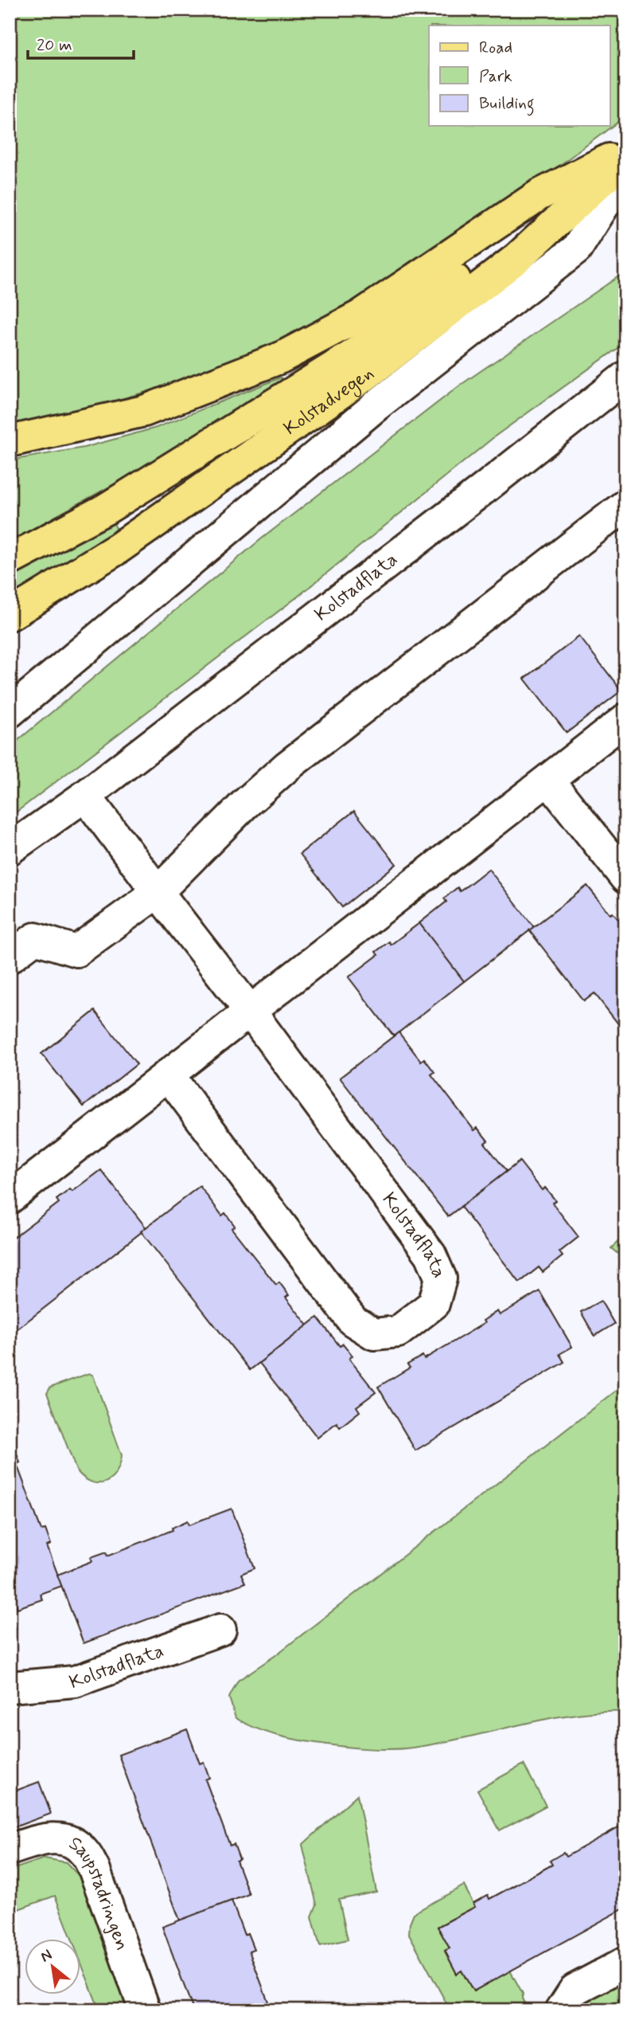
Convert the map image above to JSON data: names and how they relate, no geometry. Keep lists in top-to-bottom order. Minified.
{"streets":{"main road":["Kolstadvegen"],"street":["Kolstadflata","Saupstadringen"]},"legend":["Road","Park","Building"],"scale_bar":"20 m","north":"top left"}
